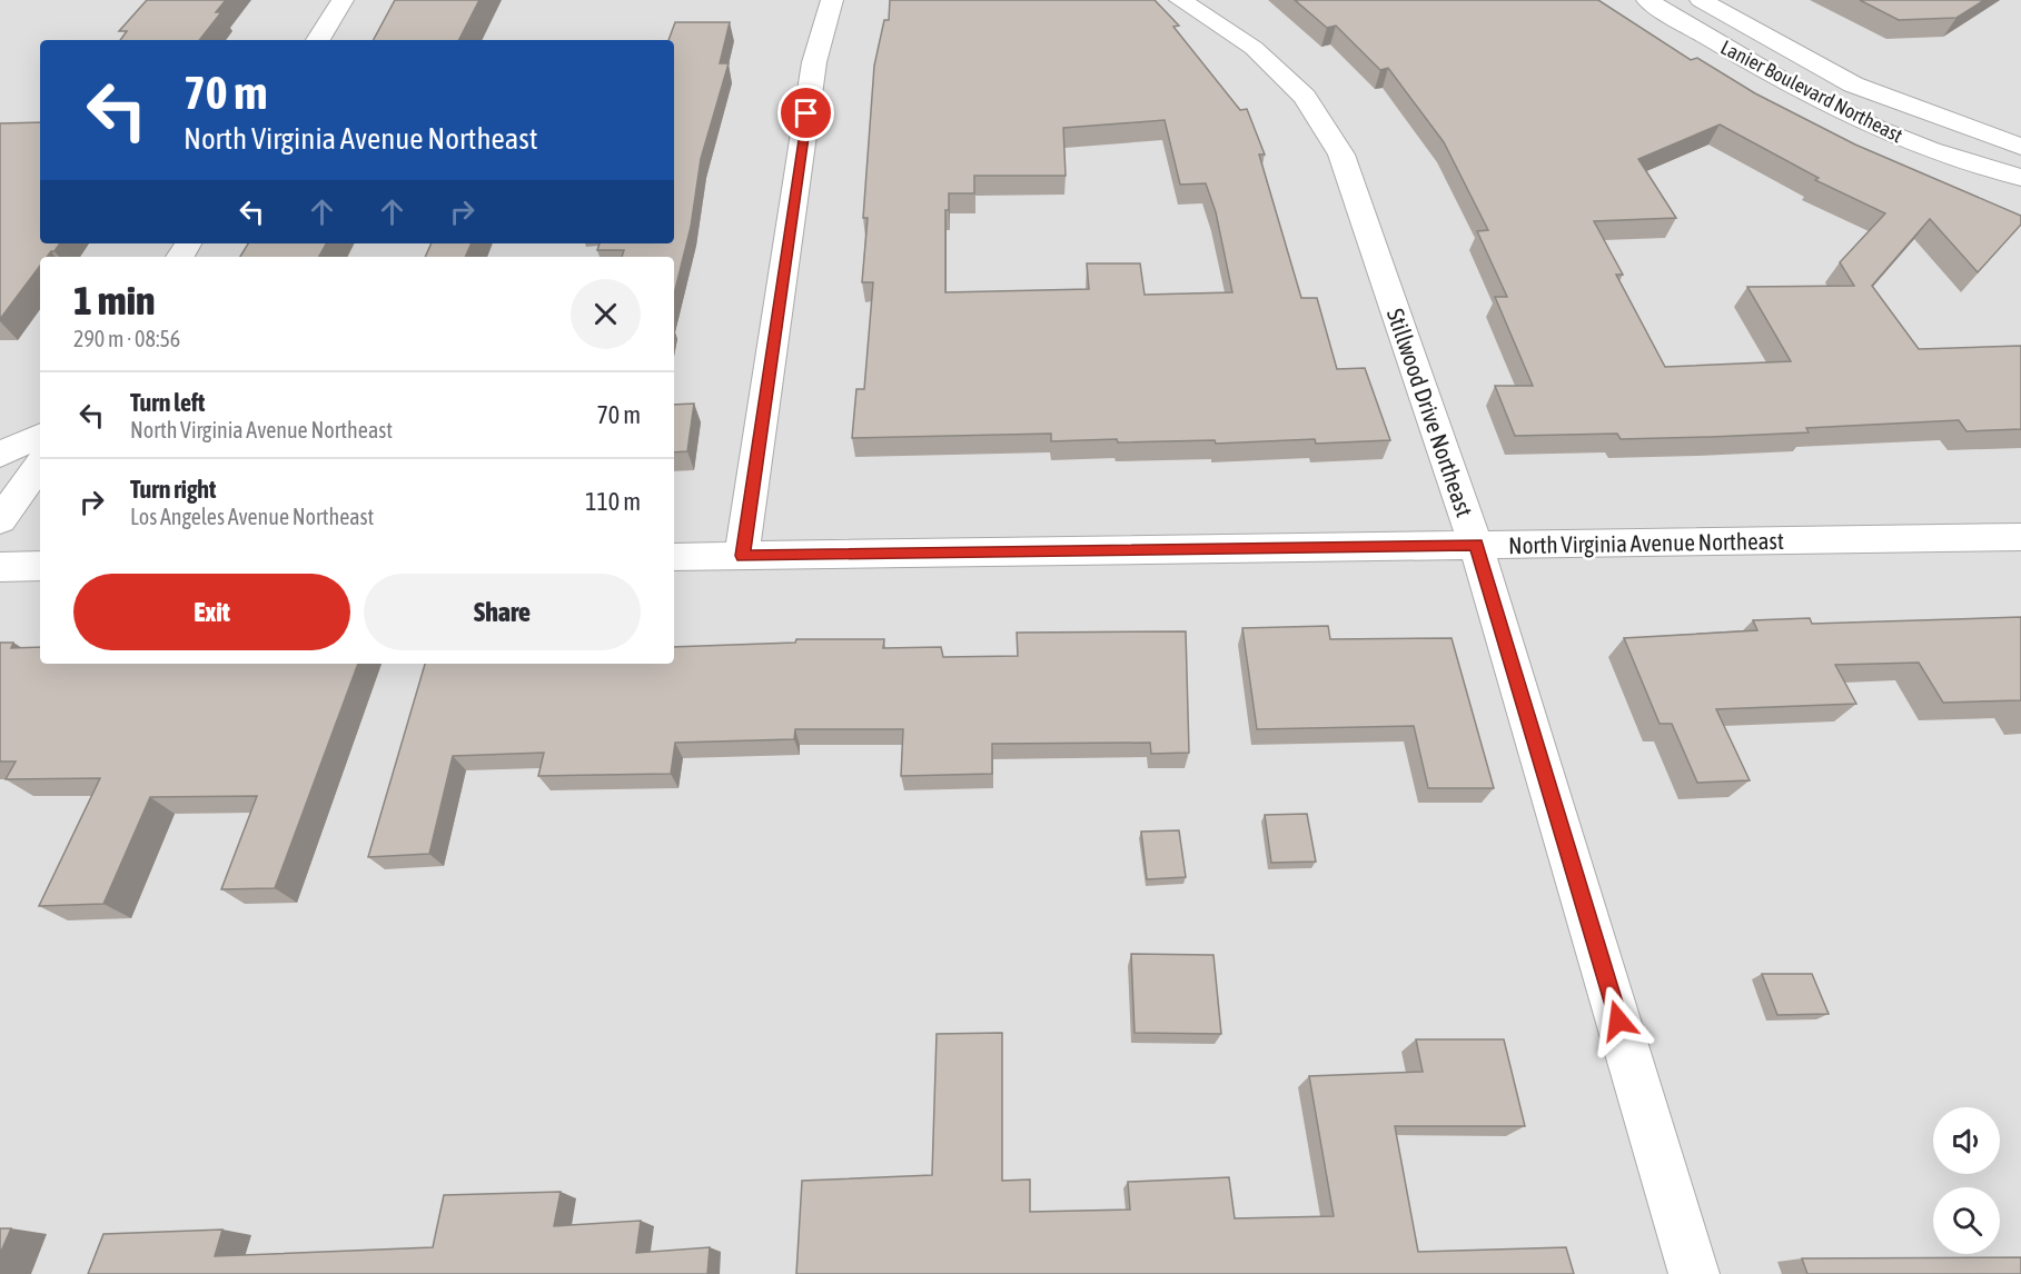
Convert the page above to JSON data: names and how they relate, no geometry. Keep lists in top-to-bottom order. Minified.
{"streets":{"street":["Lanier Boulevard Northeast","Stillwood Drive Northeast","North Virginia Avenue Northeast"]},"crossings":[["Stillwood Drive Northeast","North Virginia Avenue Northeast"]],"page":{"turn":["70 m","North Virginia Avenue Northeast"],"heading":["1 min","290 m · 08:56"],"list":[{"name":"Turn left","note":"North Virginia Avenue Northeast","value":"70 m"},{"name":"Turn right","note":"Los Angeles Avenue Northeast","value":"110 m"}],"buttons":["Exit","Share"]}}
